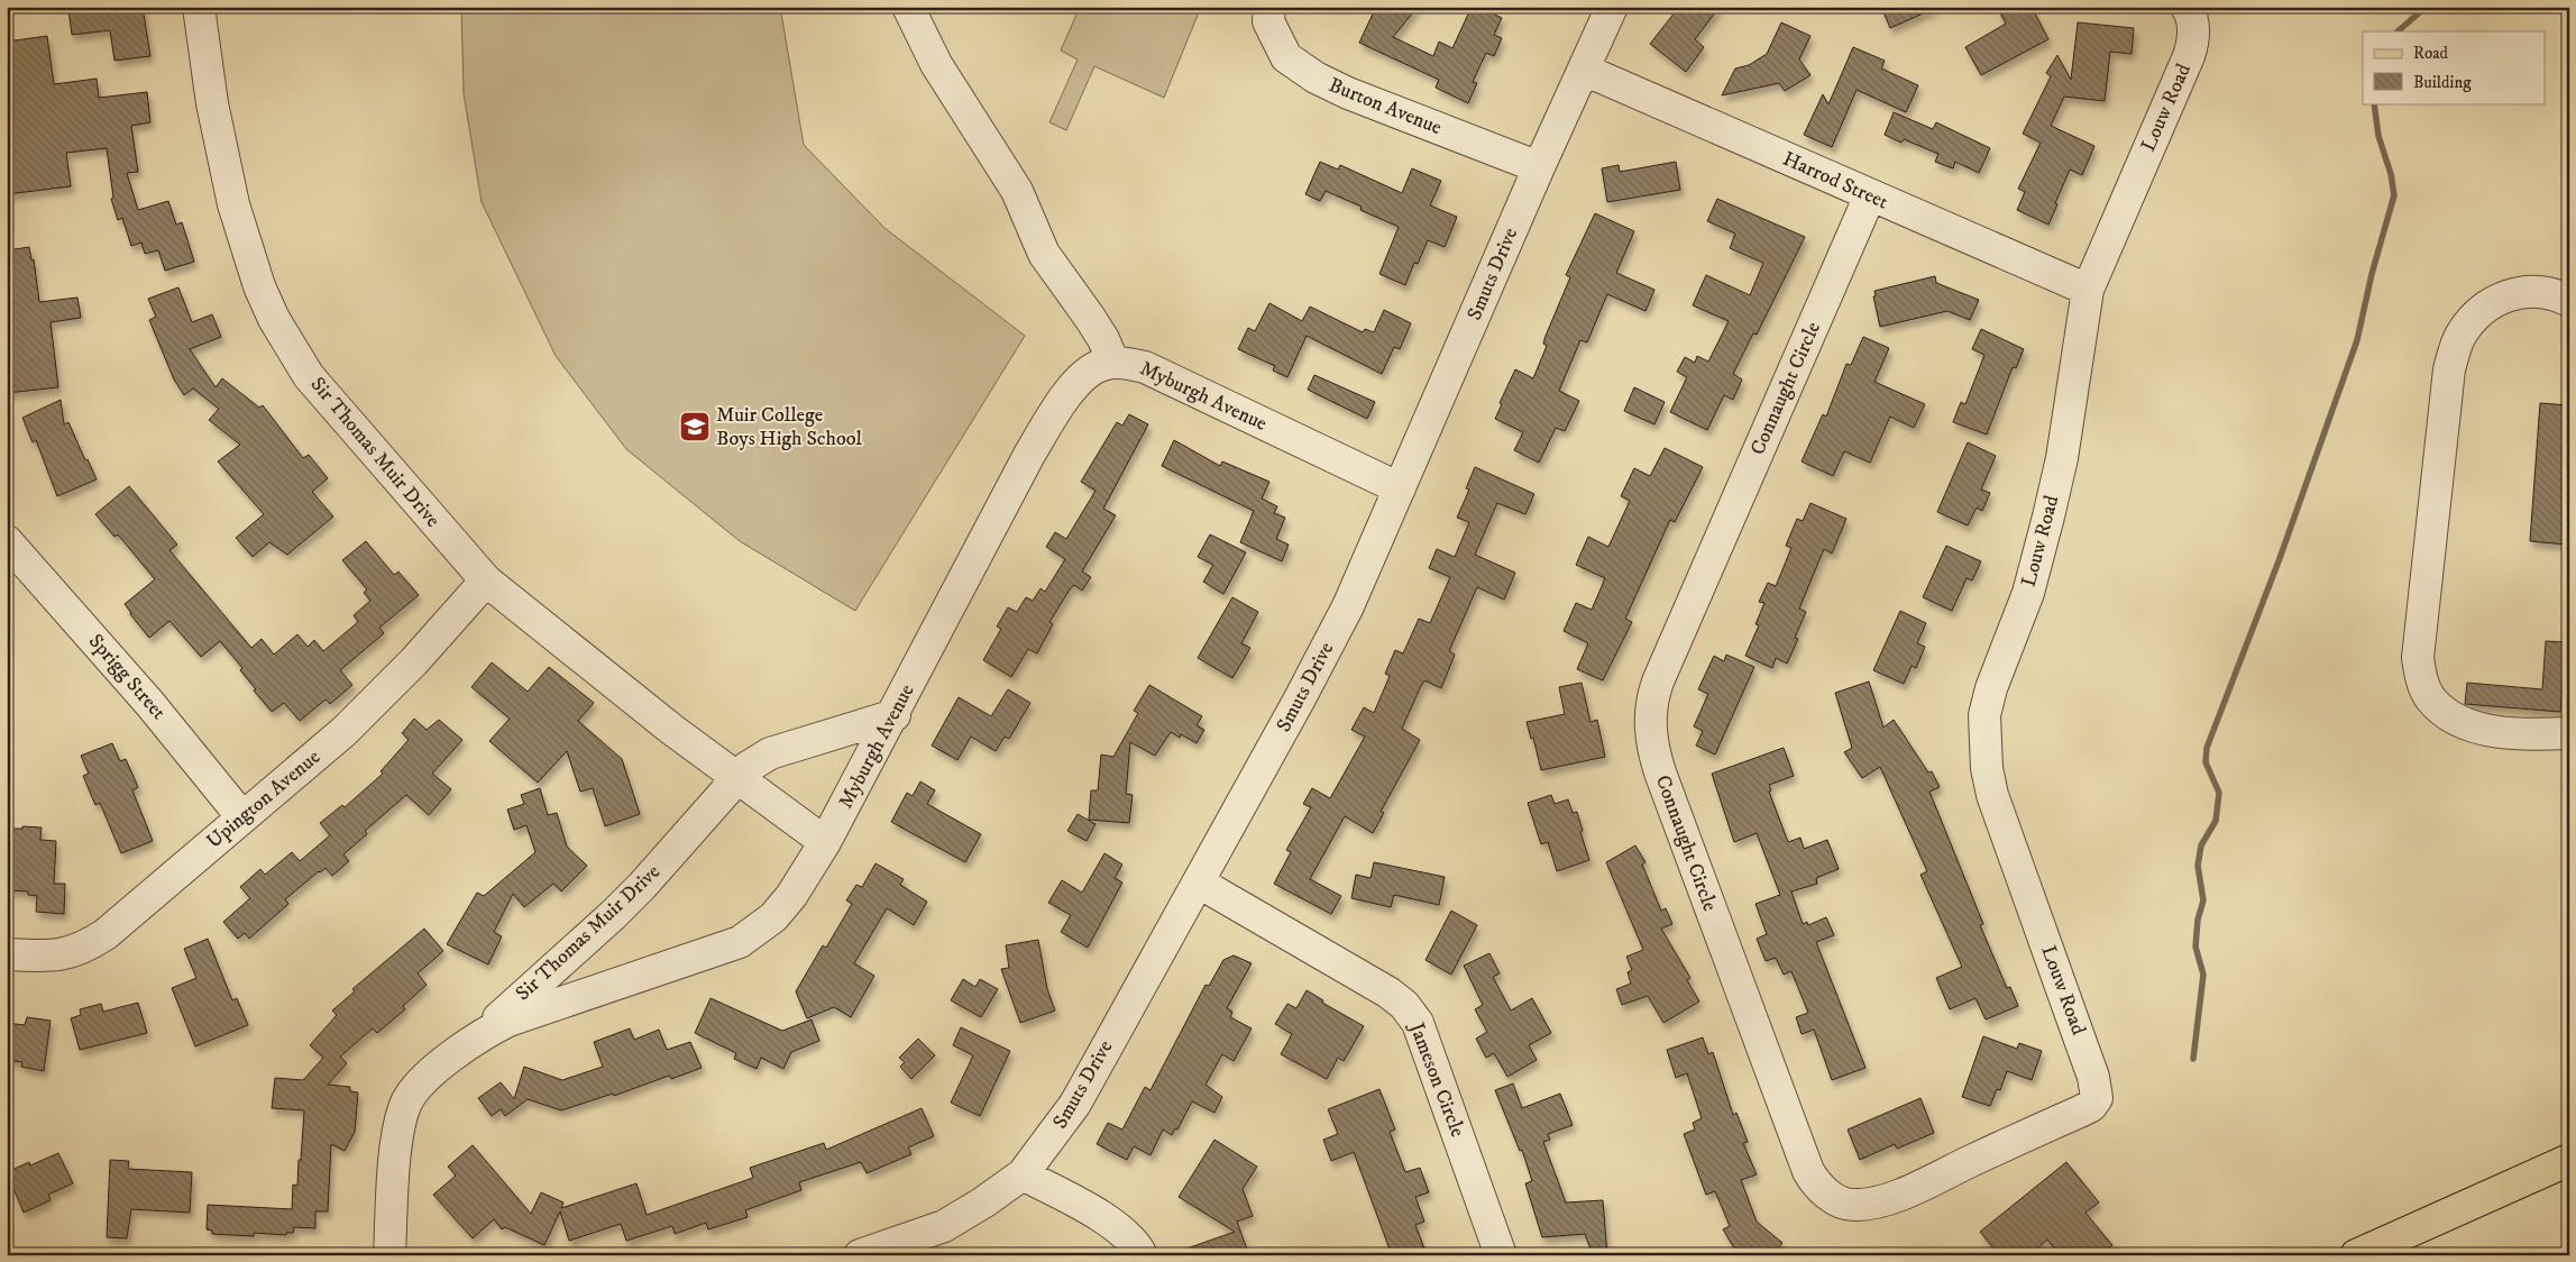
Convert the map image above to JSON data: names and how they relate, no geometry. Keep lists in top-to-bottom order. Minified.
{"streets":{"street":["Burton Avenue","Louw Road","Harrod Street","Smuts Drive","Connaught Circle","Myburgh Avenue","Sir Thomas Muir Drive","Sprigg Street","Upington Avenue","Jameson Circle"]},"crossings":[["Burton Avenue","Smuts Drive"],["Louw Road","Harrod Street"],["Louw Road","Connaught Circle"],["Harrod Street","Smuts Drive"],["Harrod Street","Connaught Circle"],["Smuts Drive","Myburgh Avenue"],["Smuts Drive","Jameson Circle"],["Myburgh Avenue","Sir Thomas Muir Drive"],["Sir Thomas Muir Drive","Upington Avenue"],["Sprigg Street","Upington Avenue"]],"places":{"school or university":["Muir College Boys High School"]},"legend":["Road","Building"]}
